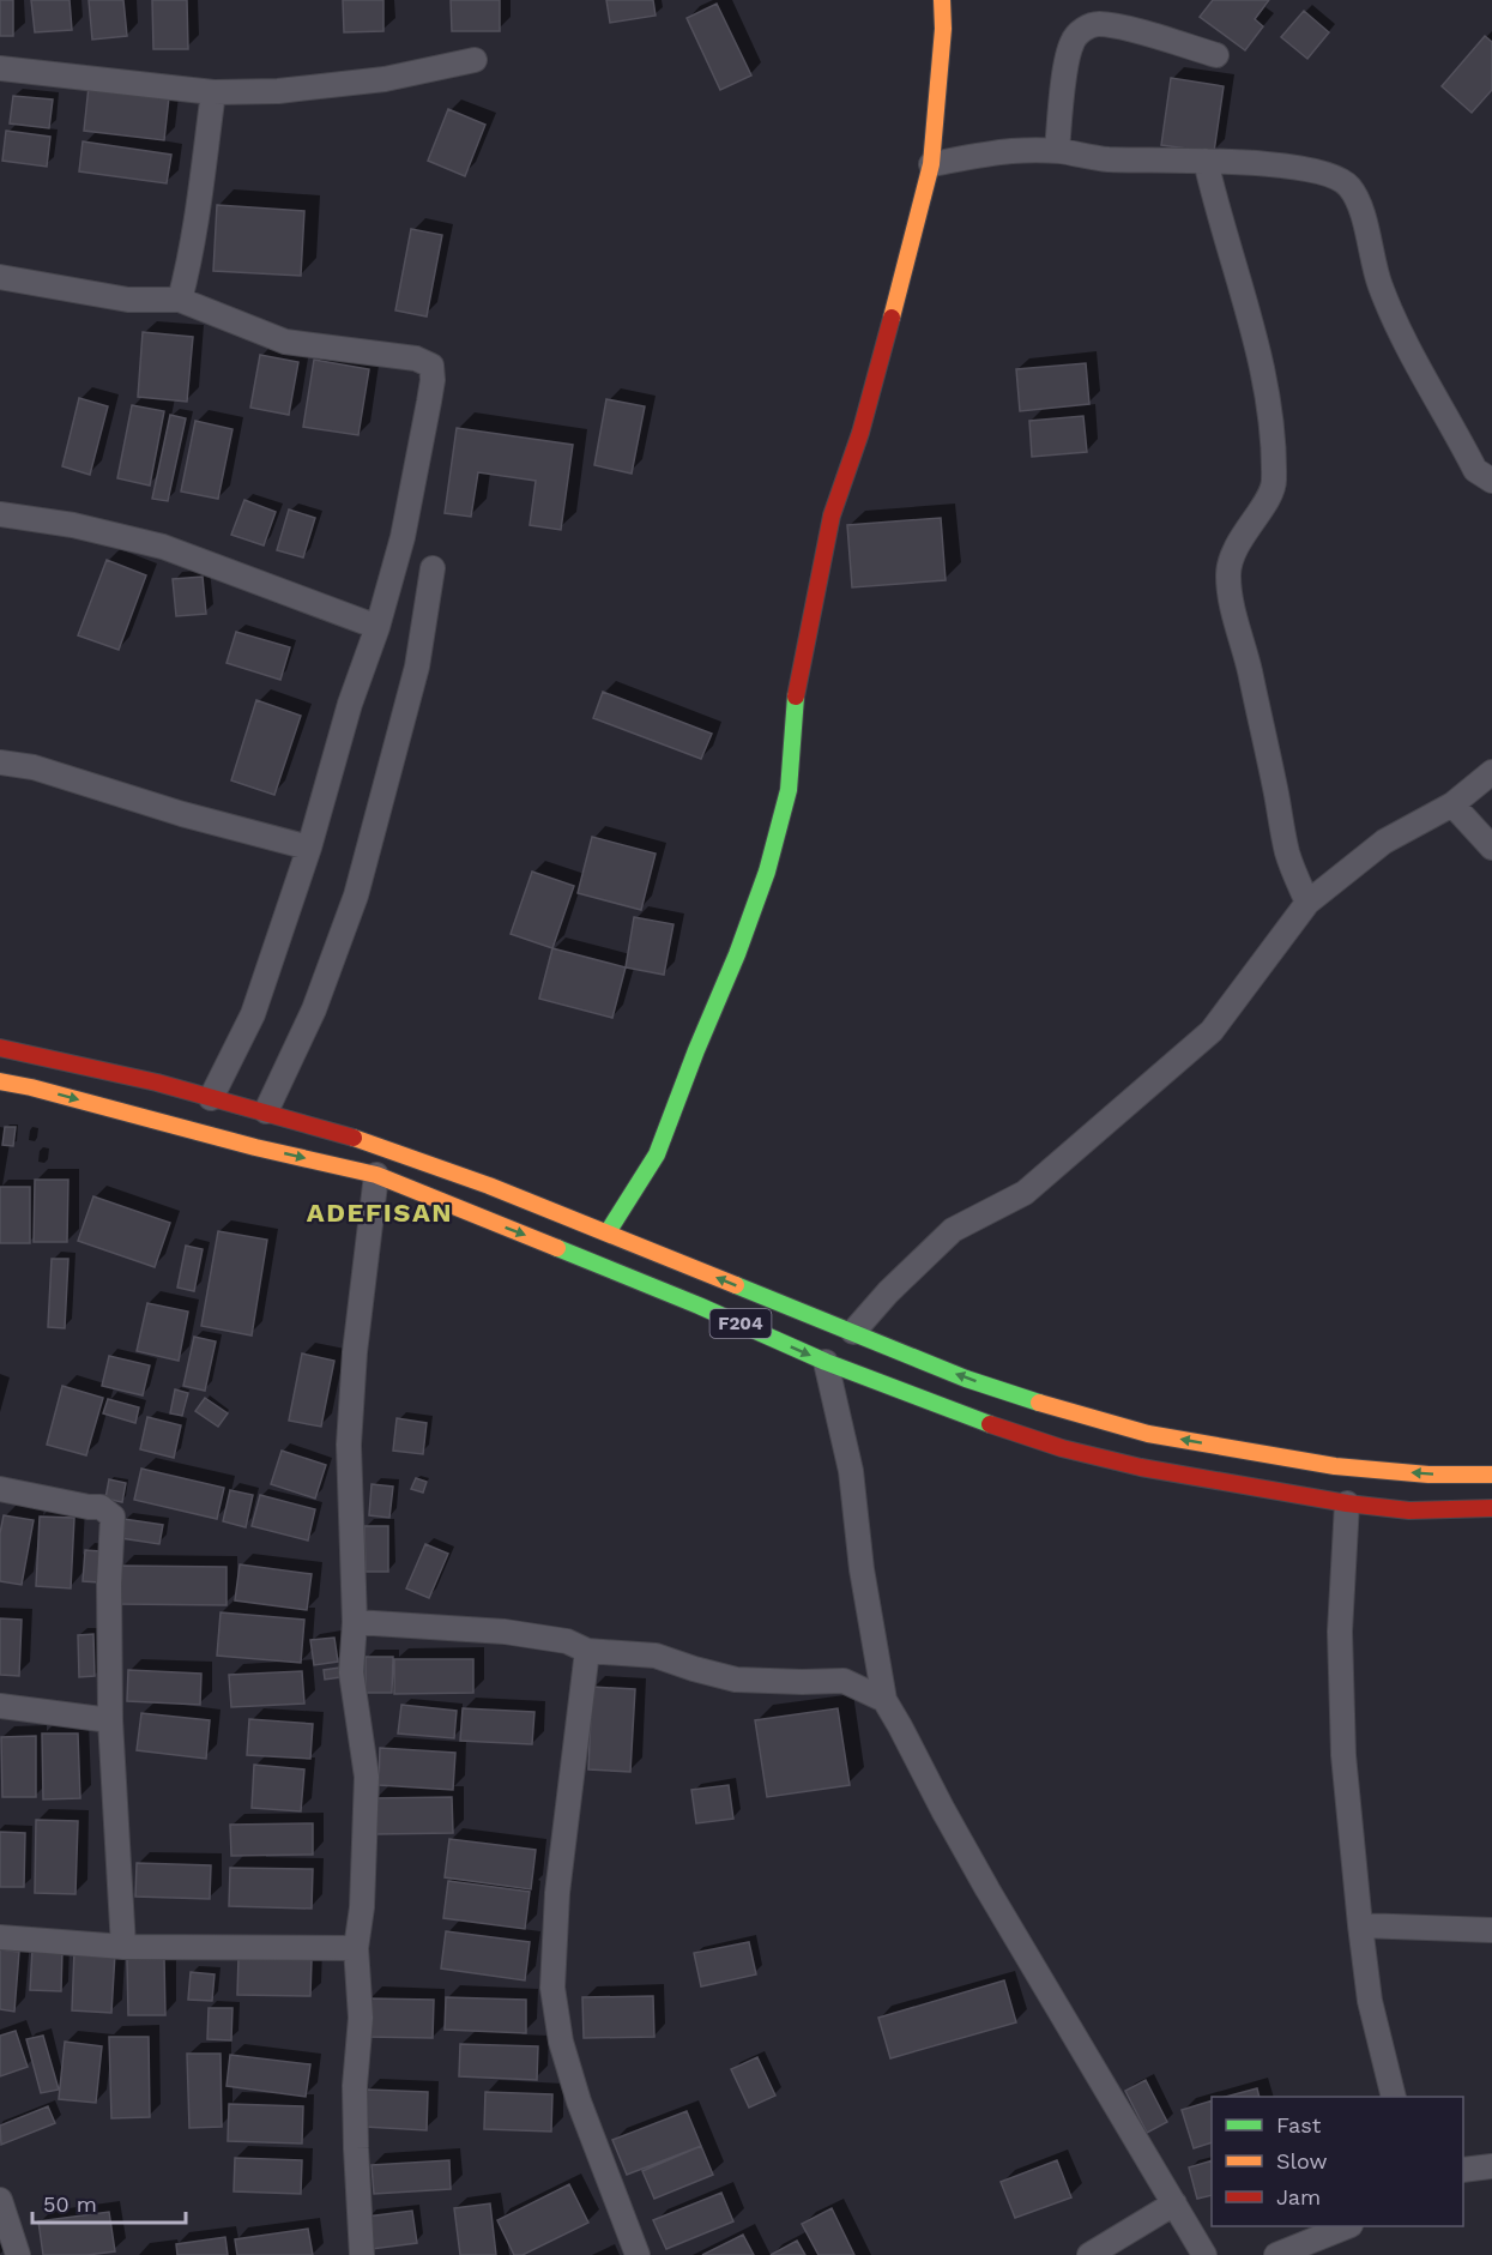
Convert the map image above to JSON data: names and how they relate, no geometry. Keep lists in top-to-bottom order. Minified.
{"streets":{"main road":["F204"]},"districts":["ADEFISAN"],"legend":["Fast","Slow","Jam"],"scale_bar":"50 m"}
